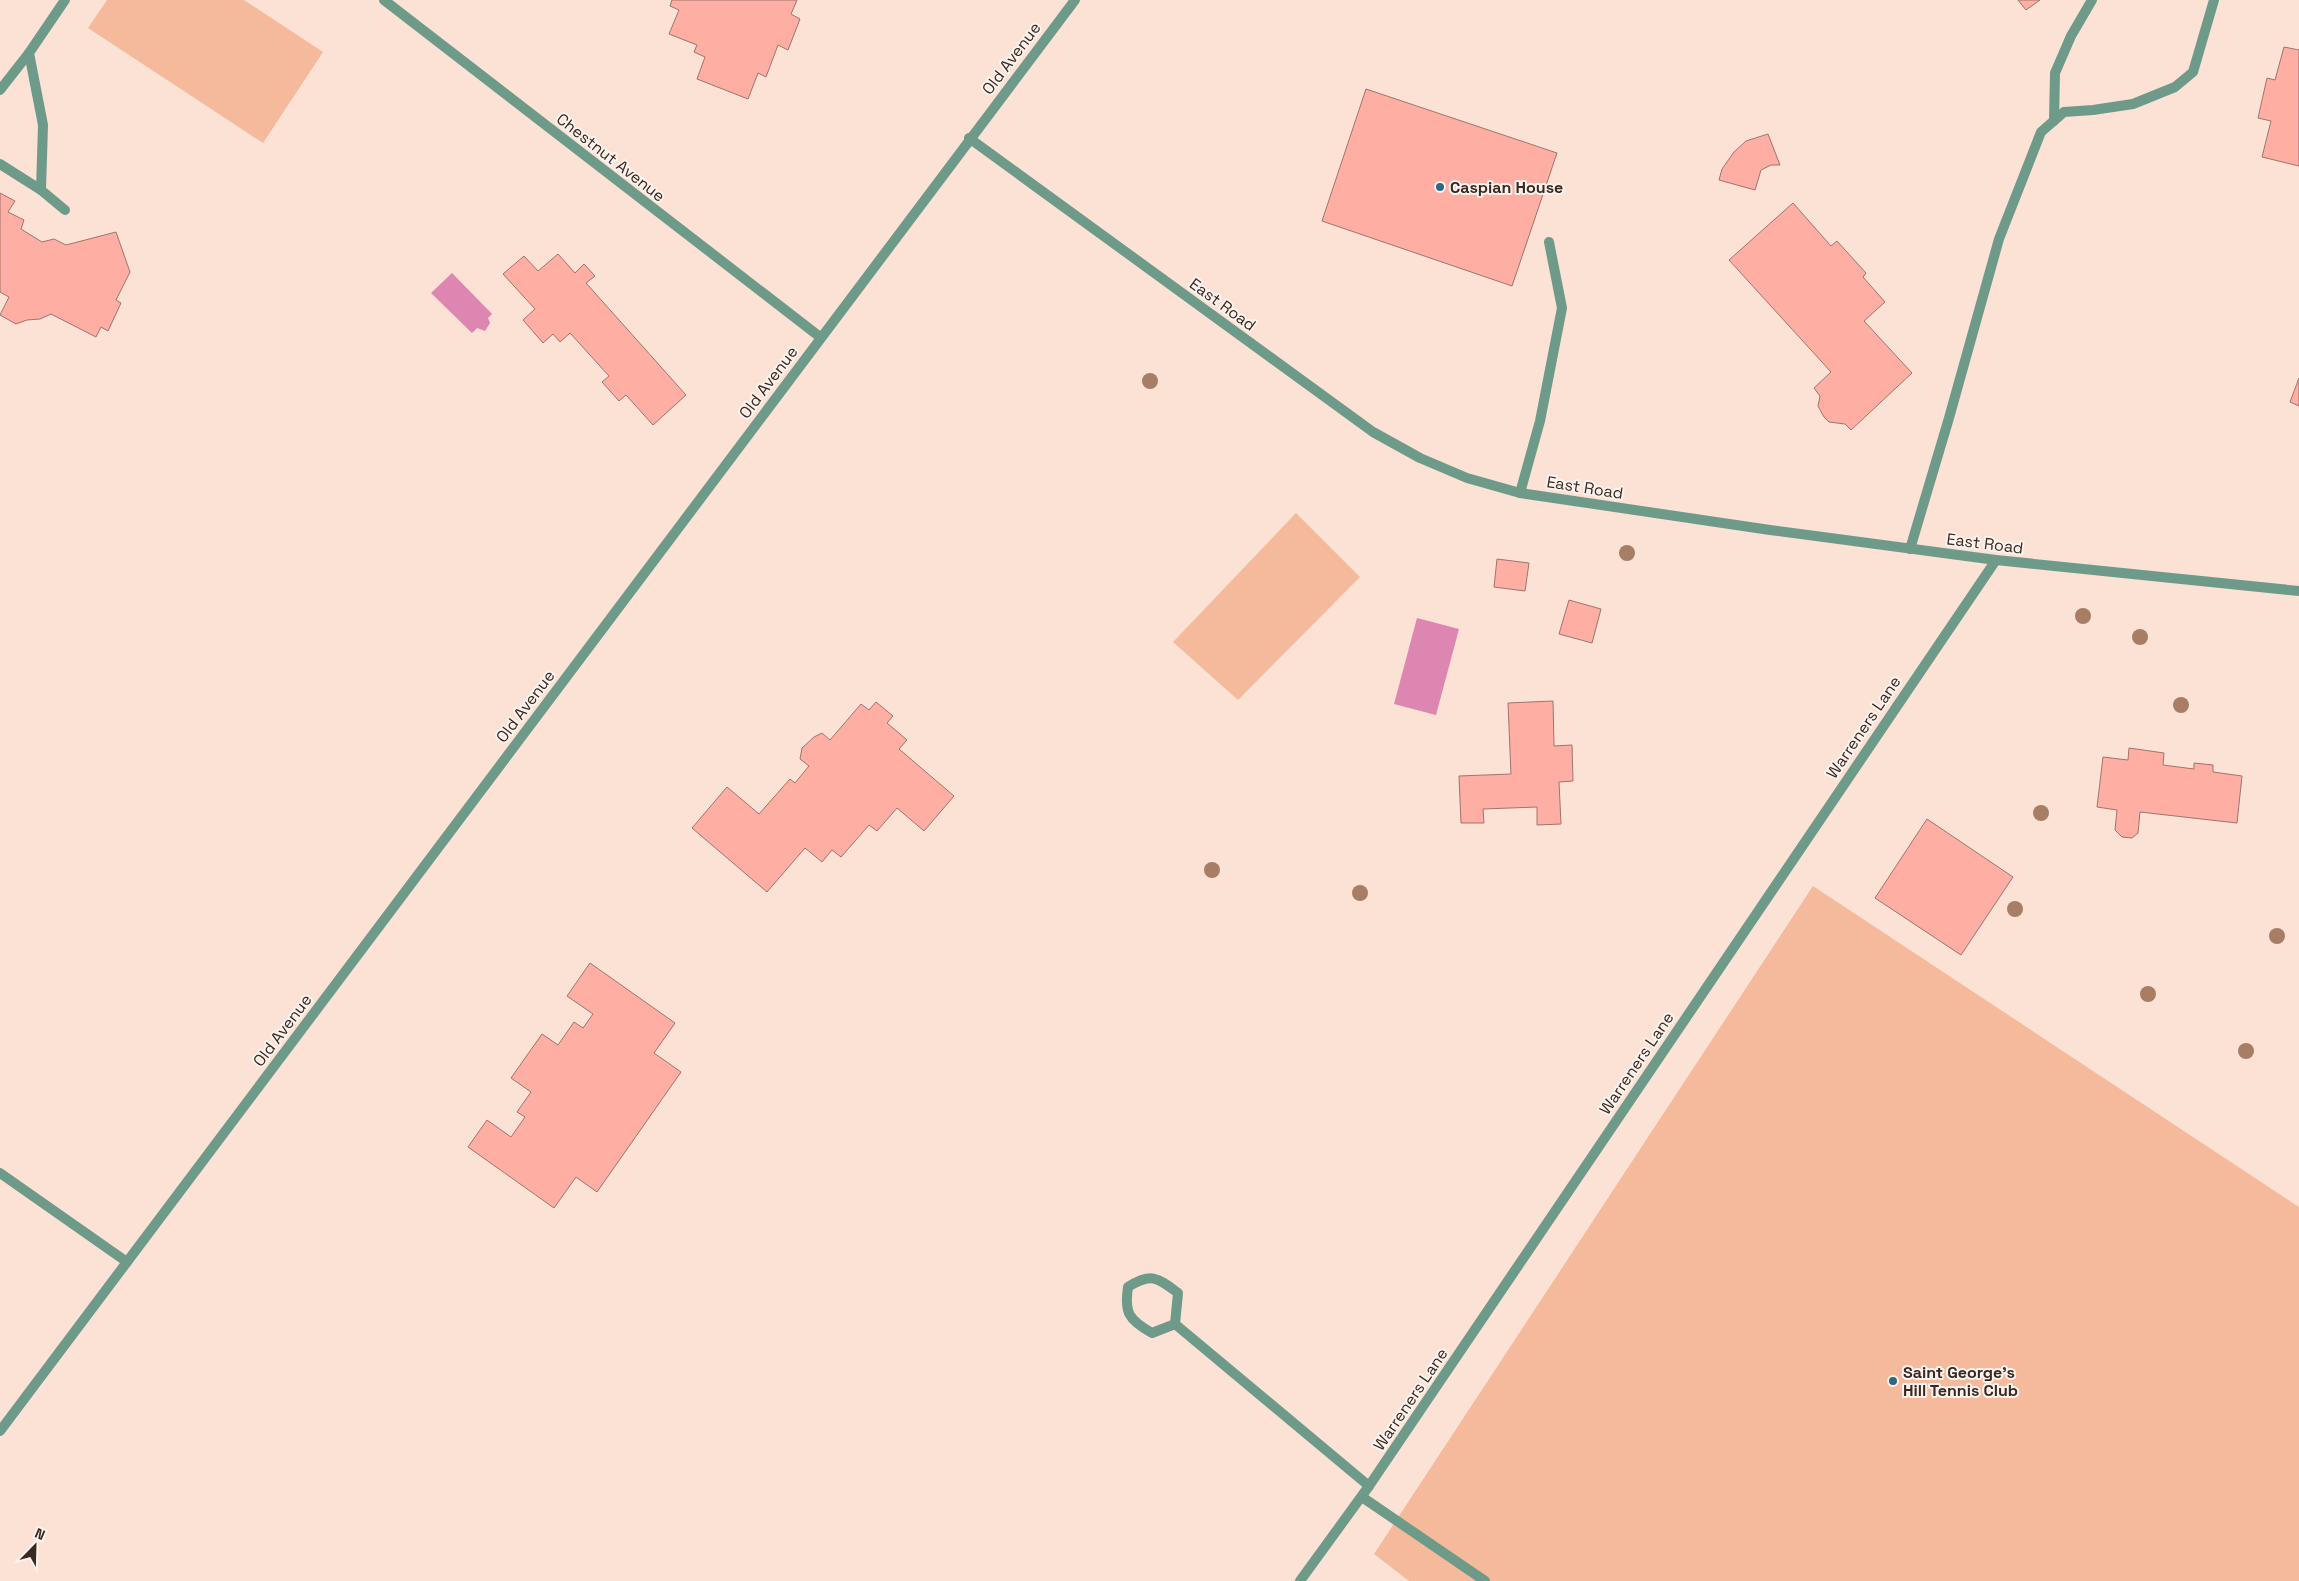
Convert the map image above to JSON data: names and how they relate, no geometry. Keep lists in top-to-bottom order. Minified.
{"streets":{"street":["Old Avenue","Chestnut Avenue","East Road","Warreners Lane"]},"crossings":[["Old Avenue","Chestnut Avenue"],["Old Avenue","East Road"],["East Road","Warreners Lane"]],"places":["Caspian House","Saint George's Hill Tennis Club"],"north":"top right"}
